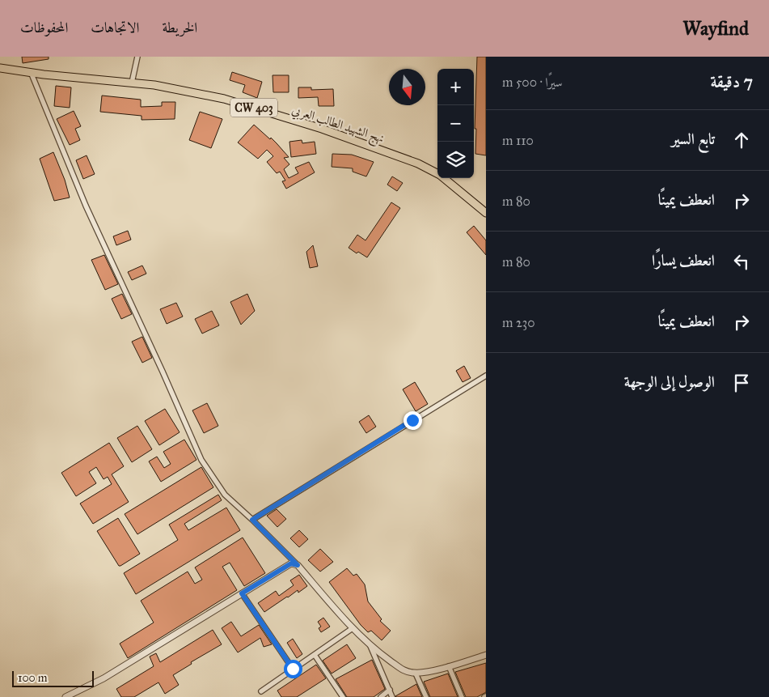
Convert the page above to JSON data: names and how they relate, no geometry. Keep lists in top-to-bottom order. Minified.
{"streets":{"main road":["CW 403","نهج الشهيد الطالب العربي"]},"scale_bar":"100 m","north":"bottom","page":{"header":"Wayfind","nav":["الخريطة","الاتجاهات","المحفوظات"],"heading":["7 دقيقة","سيرًا · 500 m"],"map_buttons":["+","−"],"list":[["تابع السير","110 m"],["انعطف يمينًا","80 m"],["انعطف يسارًا","80 m"],["انعطف يمينًا","230 m"],"الوصول إلى الوجهة"],"scale":"100 m"}}
